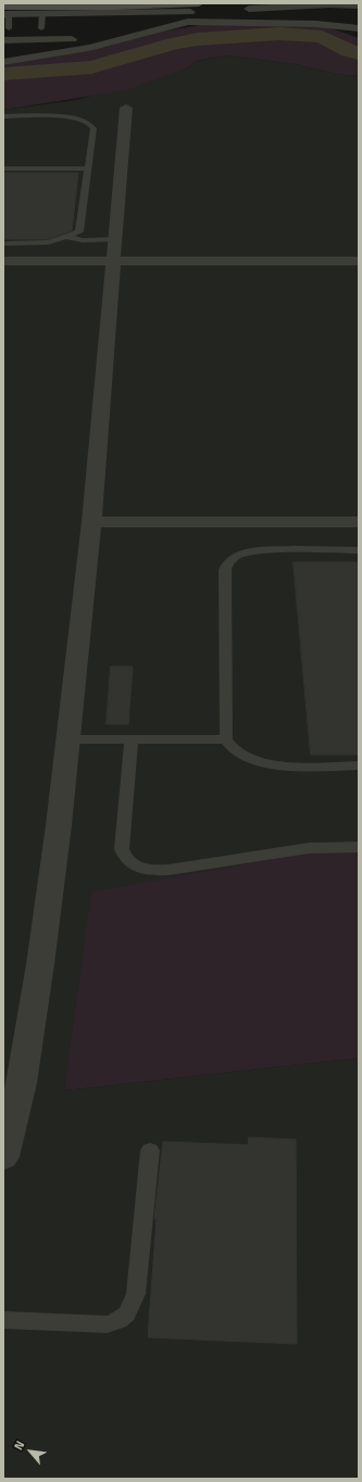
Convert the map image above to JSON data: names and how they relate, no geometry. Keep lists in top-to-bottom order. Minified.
{"north":"top left"}
